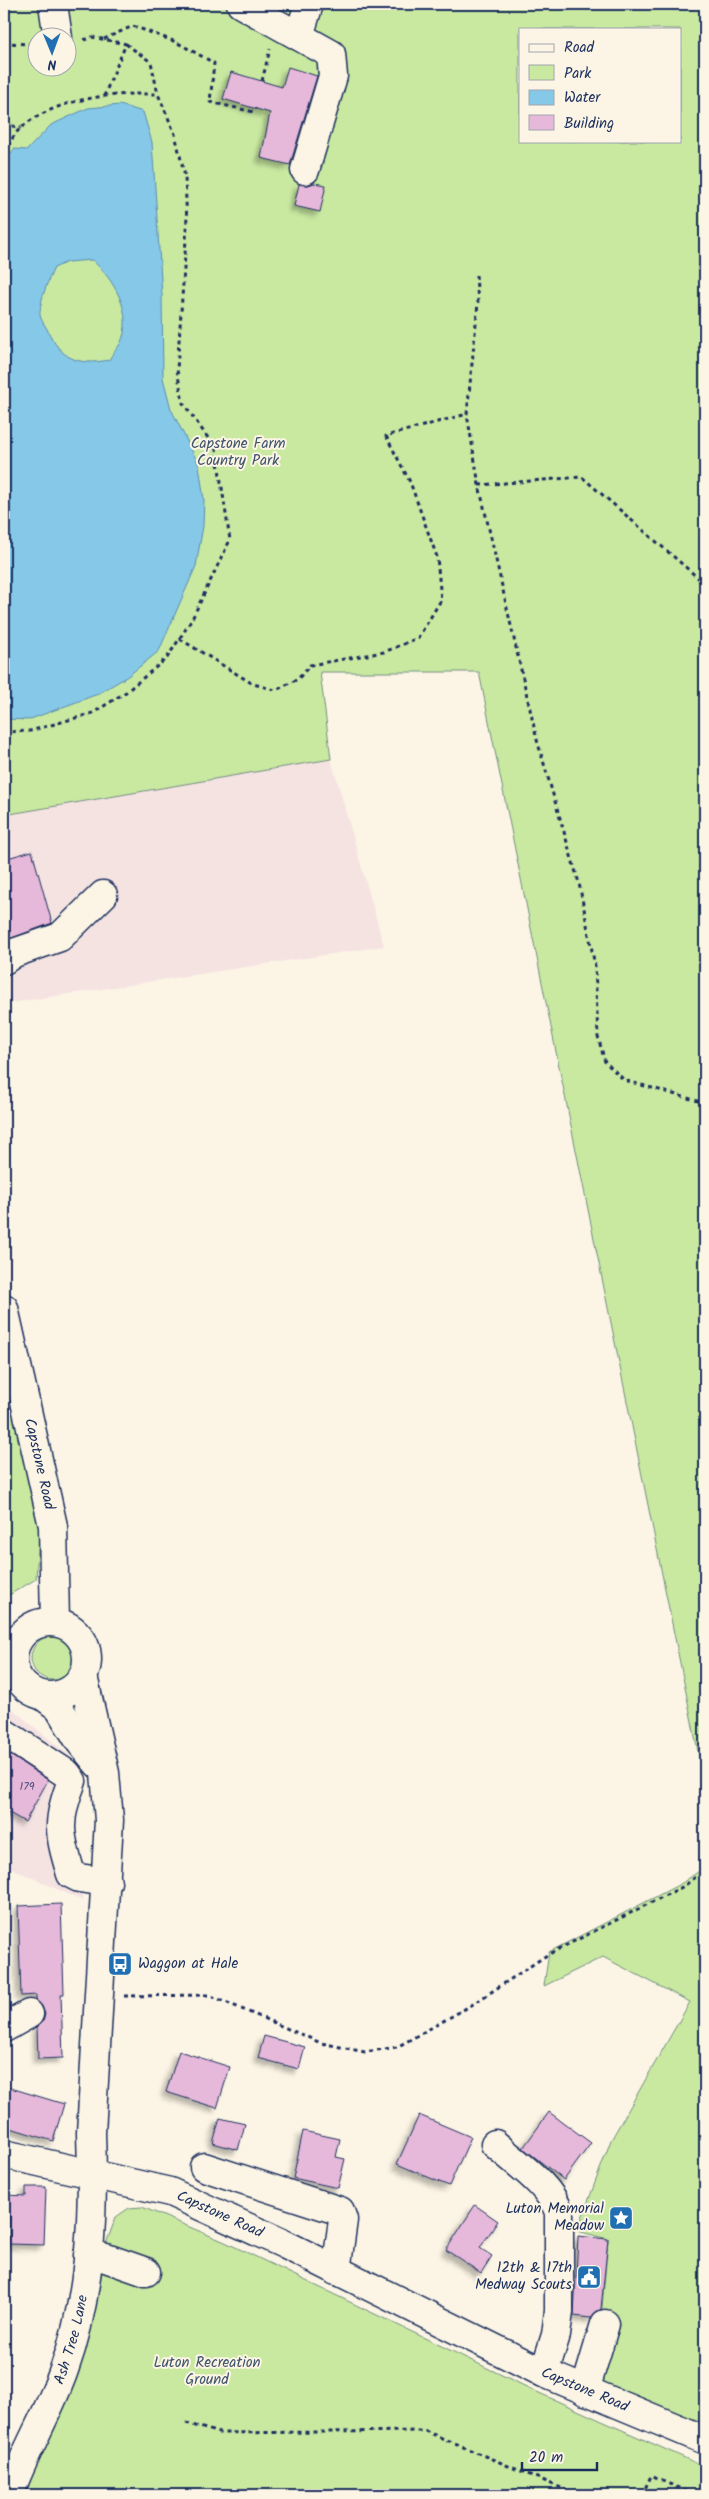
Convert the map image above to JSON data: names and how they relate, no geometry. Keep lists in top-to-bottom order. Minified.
{"streets":{"street":["Capstone Road","Ash Tree Lane"]},"crossings":[["Capstone Road","Ash Tree Lane"]],"parks":["Capstone Farm Country Park","Luton Recreation Ground"],"places":{"bus stop":["Waggon at Hale"],"place":["Luton Memorial Meadow"],"public building":["12th & 17th Medway Scouts"]},"house_numbers":["179"],"legend":["Road","Park","Water","Building"],"scale_bar":"20 m","north":"bottom"}
